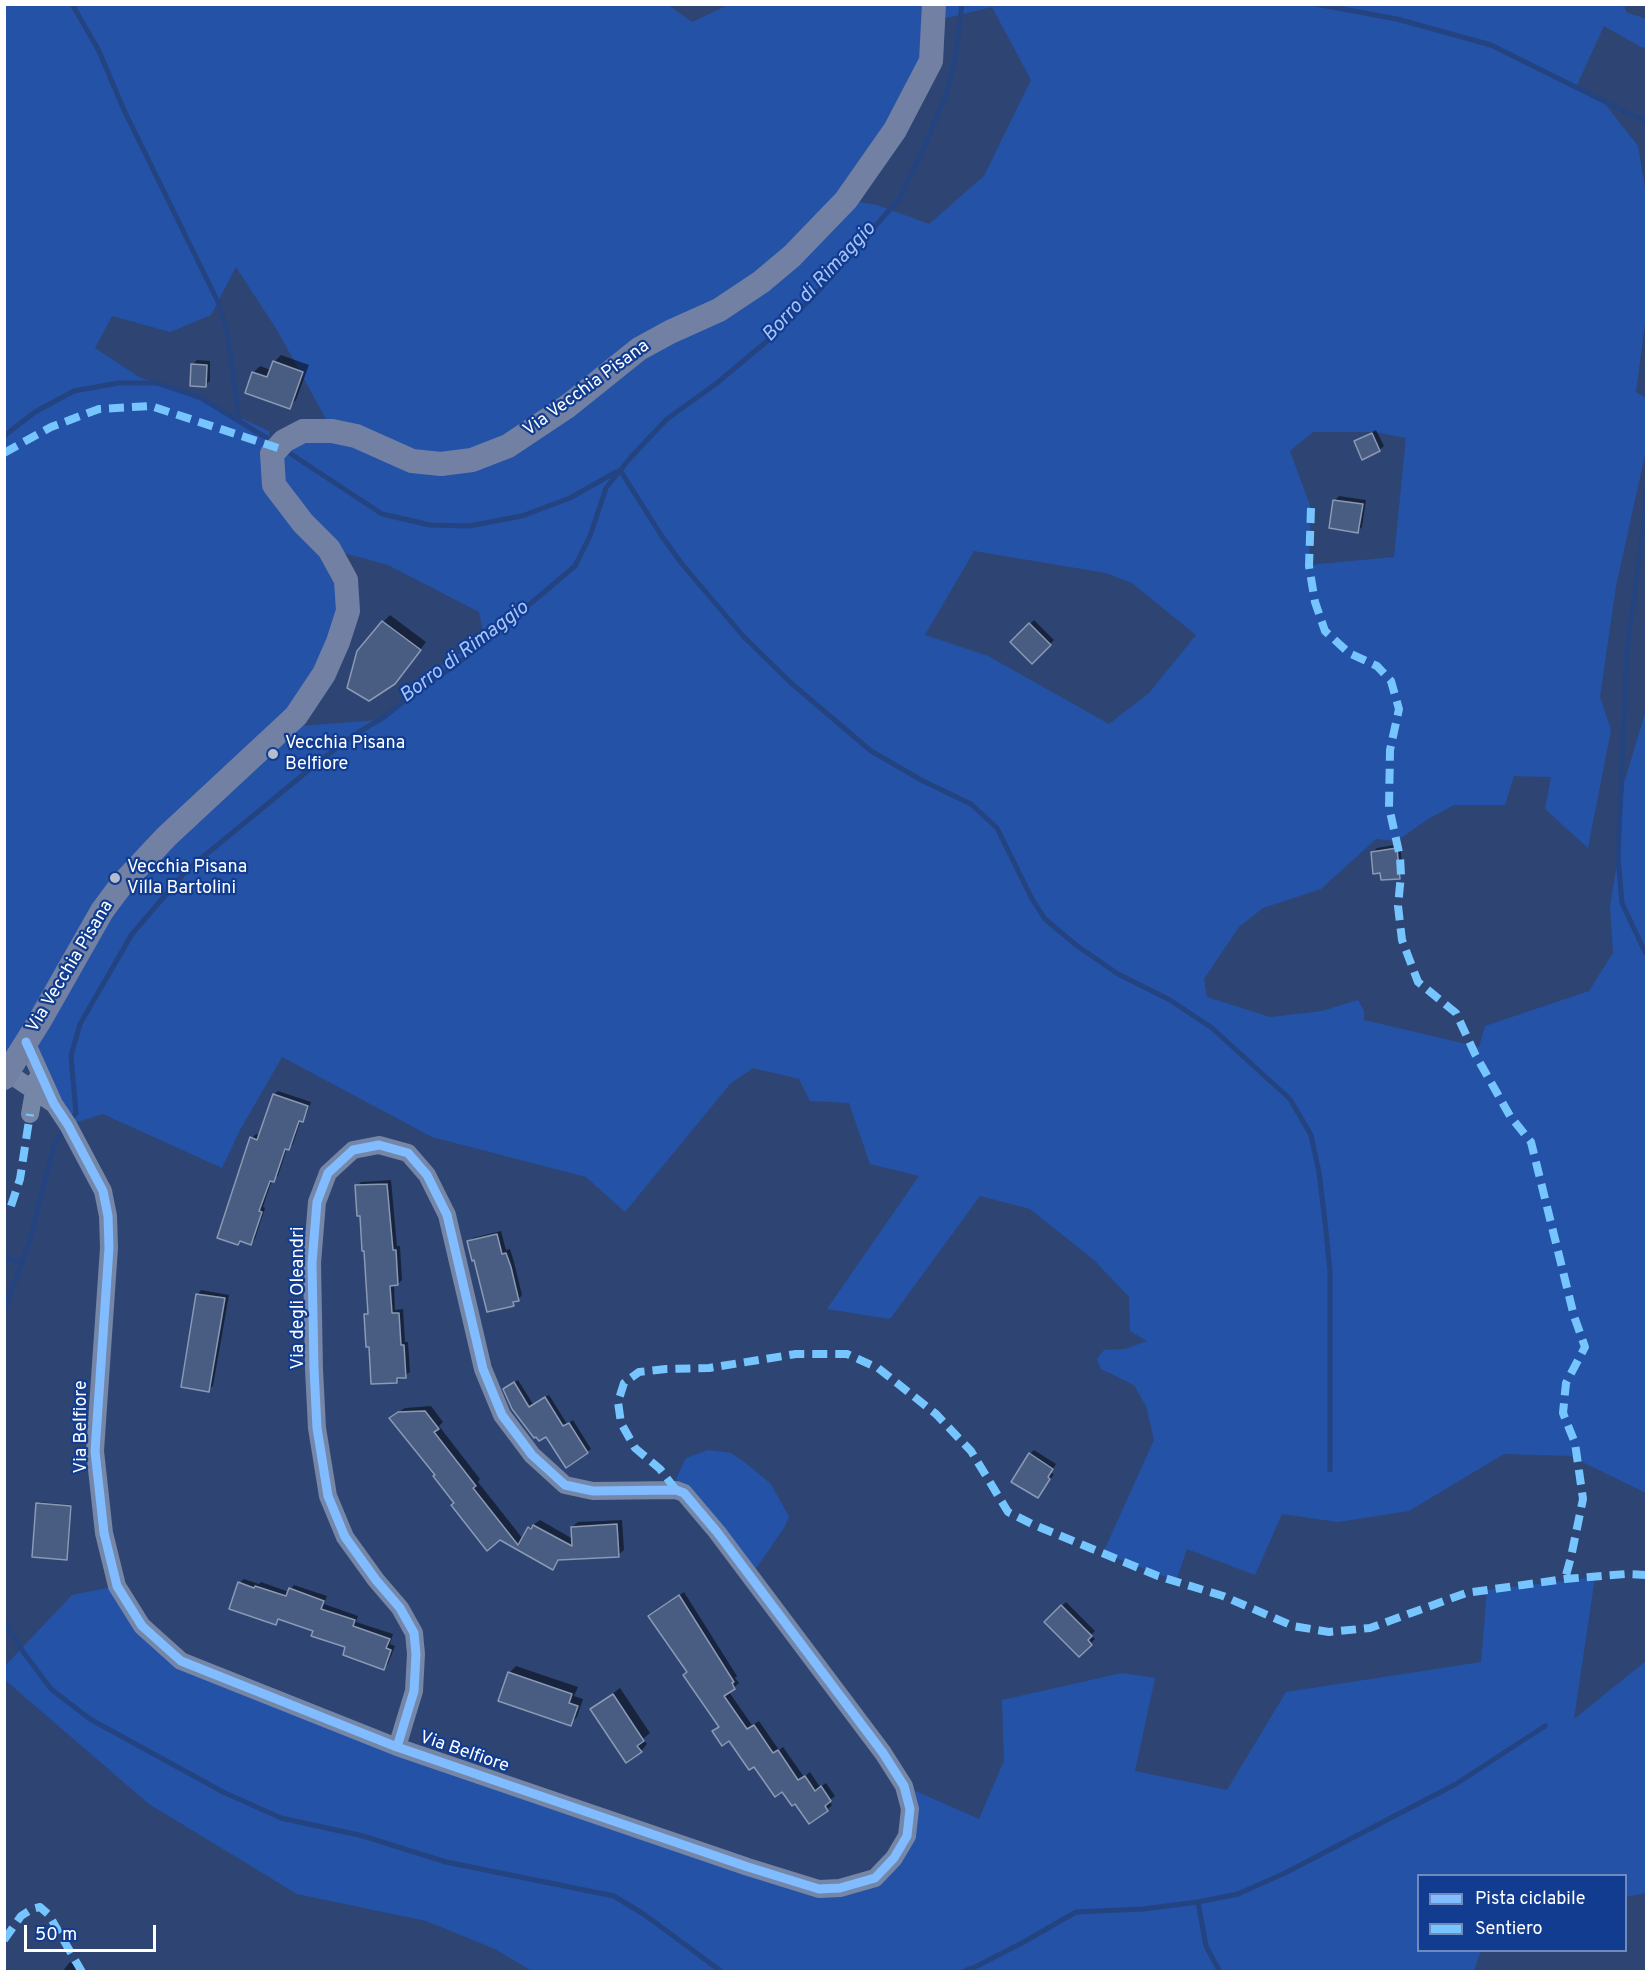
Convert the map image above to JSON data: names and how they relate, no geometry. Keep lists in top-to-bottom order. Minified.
{"streets":{"main road":["Via Vecchia Pisana"],"street":["Via degli Oleandri","Via Belfiore"]},"crossings":[["Via Vecchia Pisana","Via Belfiore"],["Via degli Oleandri","Via Belfiore"]],"water":["Borro di Rimaggio"],"places":["Vecchia Pisana Belfiore","Vecchia Pisana Villa Bartolini"],"legend":["Pista ciclabile","Sentiero"],"scale_bar":"50 m"}
